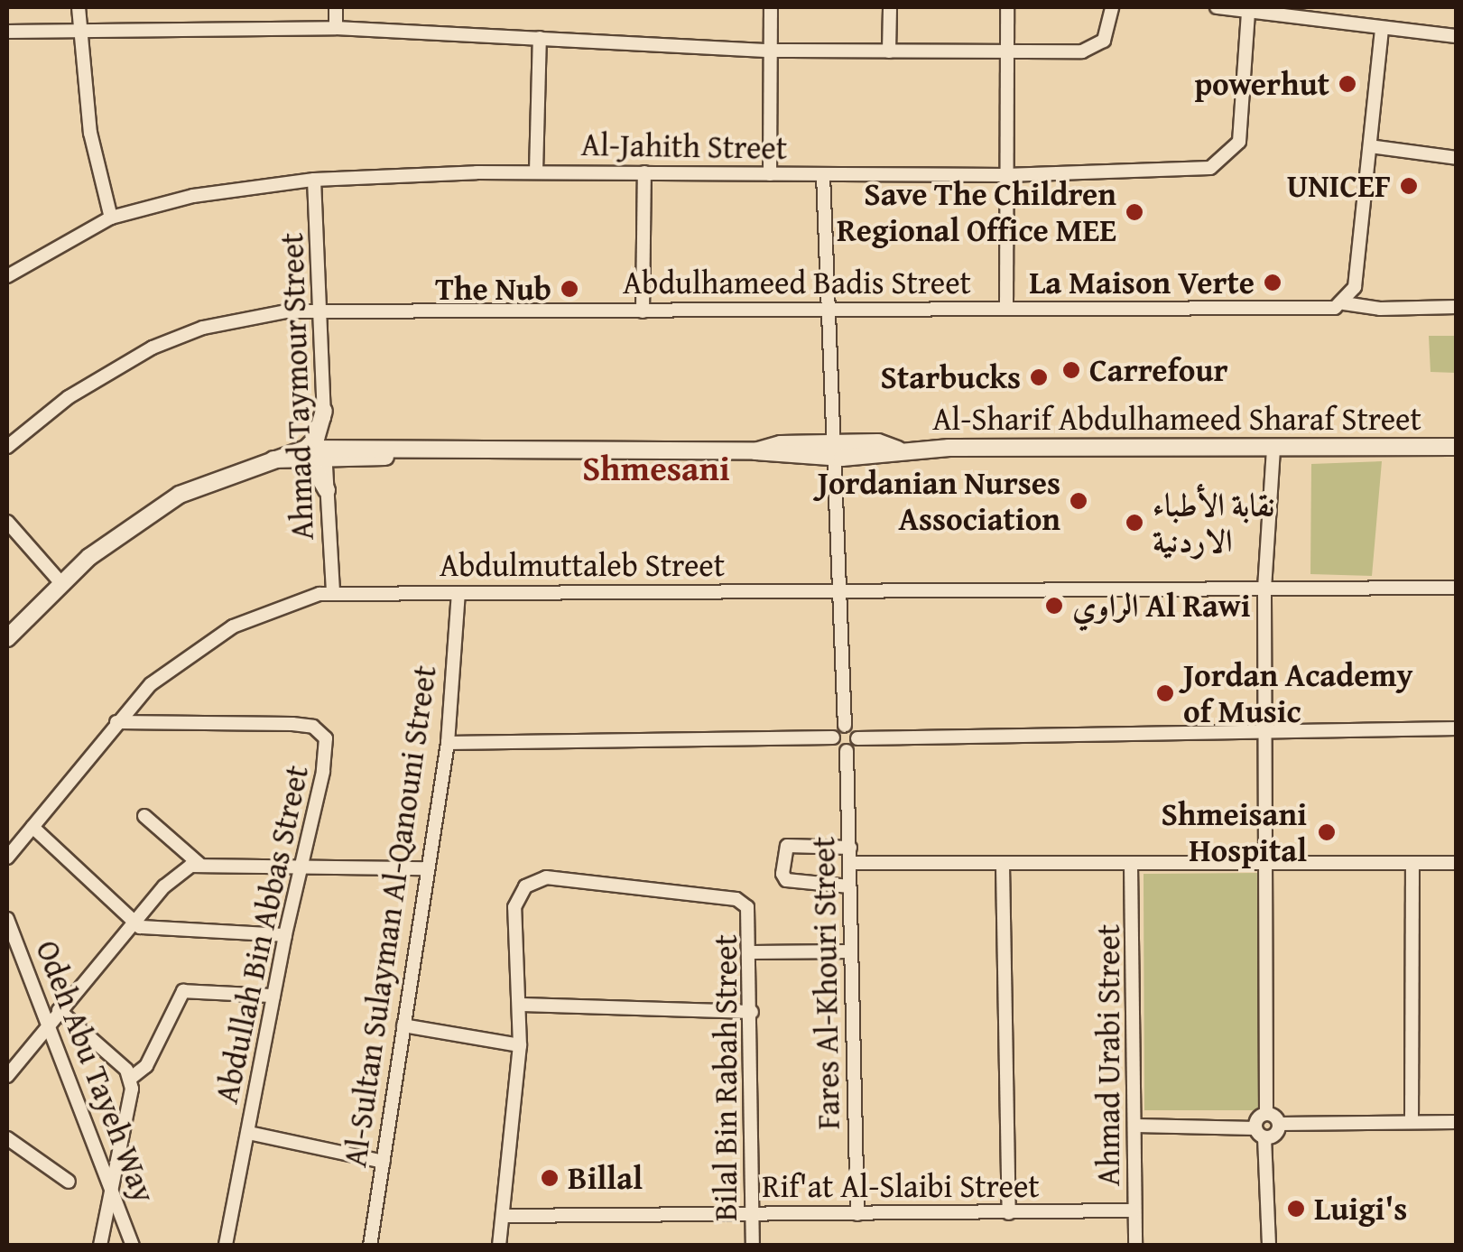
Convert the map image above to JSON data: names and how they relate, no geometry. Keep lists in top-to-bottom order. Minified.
{"streets":{"street":["Al-Jahith Street","Abdulhameed Badis Street","Ahmad Taymour Street","Al-Sharif Abdulhameed Sharaf Street","Abdulmuttaleb Street","Al-Sultan Sulayman Al-Qanouni Street","Abdullah Bin Abbas Street","Fares Al-Khouri Street","Ahmad Urabi Street","Odeh Abu Tayeh Way","Bilal Bin Rabah Street","Rif'at Al-Slaibi Street"]},"crossings":[["Al-Jahith Street","Ahmad Taymour Street"],["Abdulhameed Badis Street","Ahmad Taymour Street"],["Ahmad Taymour Street","Al-Sharif Abdulhameed Sharaf Street"],["Ahmad Taymour Street","Abdulmuttaleb Street"],["Abdulmuttaleb Street","Al-Sultan Sulayman Al-Qanouni Street"],["Abdulmuttaleb Street","Abdullah Bin Abbas Street"],["Fares Al-Khouri Street","Rif'at Al-Slaibi Street"],["Ahmad Urabi Street","Rif'at Al-Slaibi Street"],["Bilal Bin Rabah Street","Rif'at Al-Slaibi Street"]],"districts":["Shmesani"],"places":["powerhut","UNICEF","Save The Children Regional Office MEE","La Maison Verte","The Nub","Carrefour","Starbucks","Jordanian Nurses Association","نقابة الأطباء الاردنية","الراوي Al Rawi","Jordan Academy of Music","Shmeisani Hospital","Billal","Luigi's"]}
